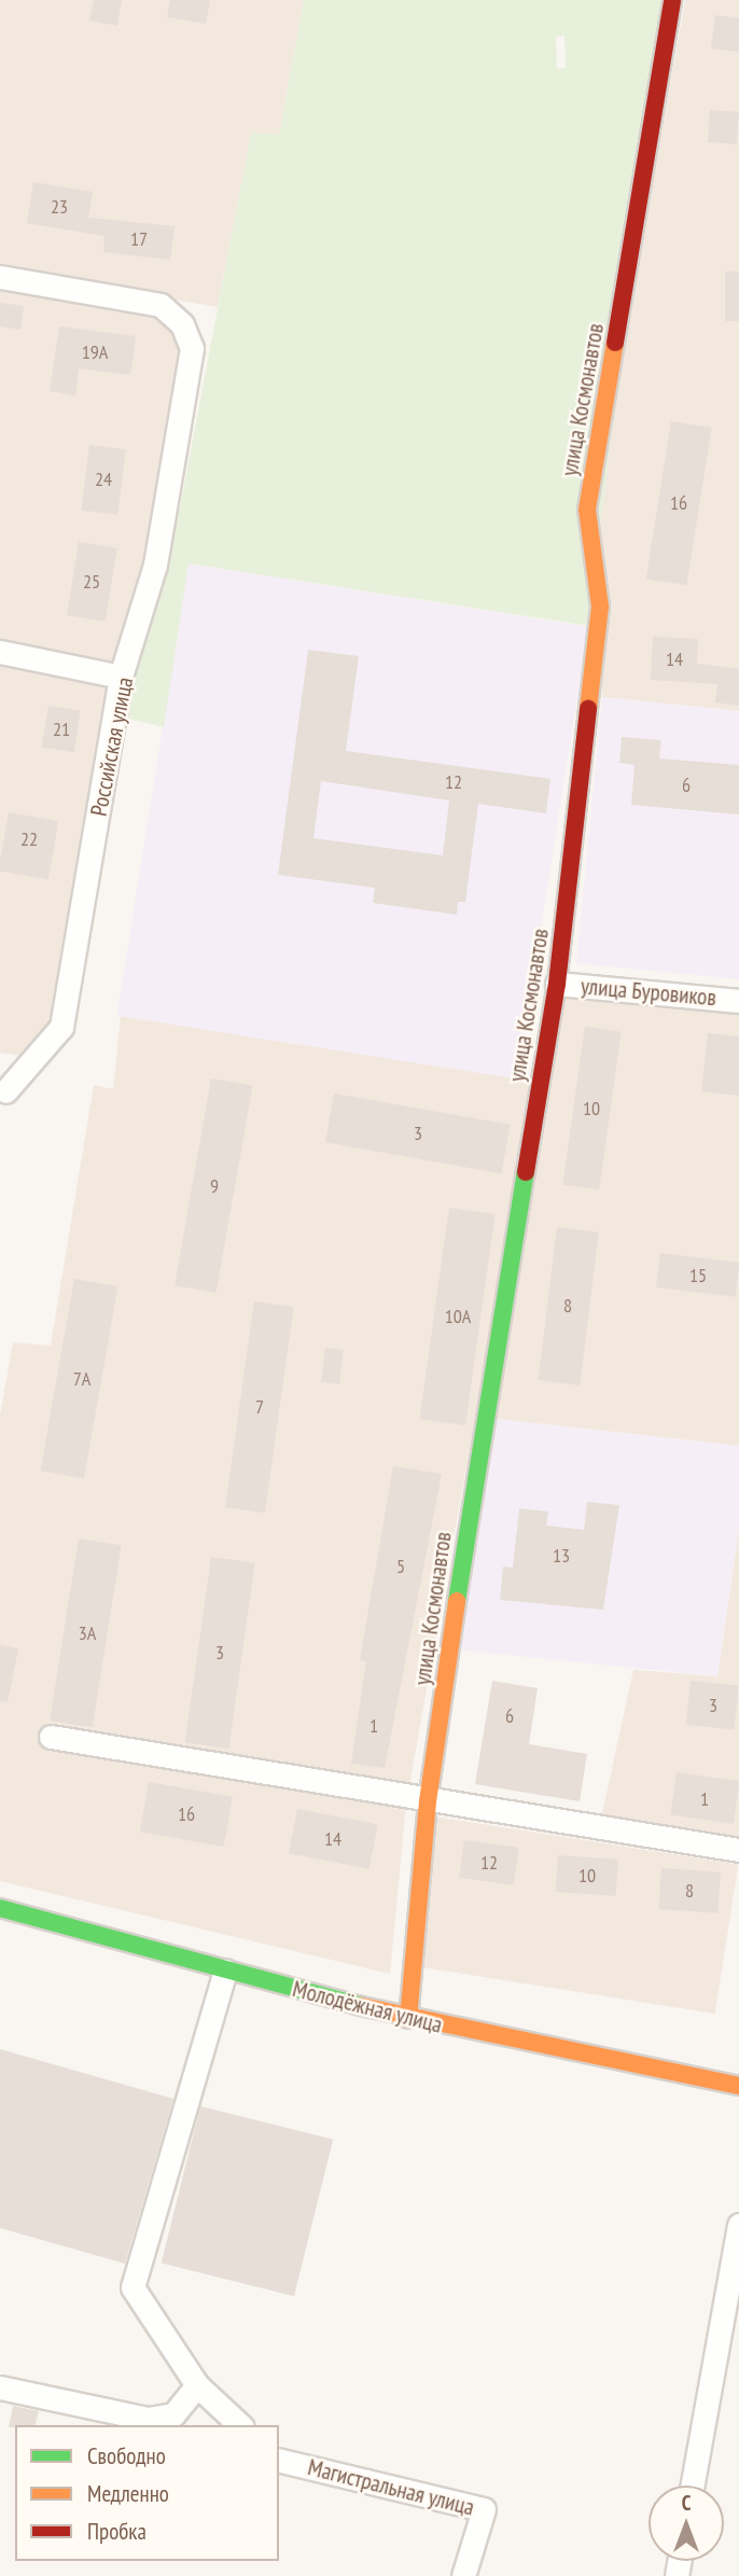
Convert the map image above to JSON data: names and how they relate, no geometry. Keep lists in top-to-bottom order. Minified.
{"streets":{"street":["улица Космонавтов","Российская улица","улица Буровиков","Молодёжная улица","Магистральная улица"]},"crossings":[["улица Космонавтов","улица Буровиков"],["улица Космонавтов","Молодёжная улица"]],"house_numbers":["23","17","19А","24","16","25","14","21","12","6","22","10","3","9","15","8","10А","7А","7","13","5","3А","3","3","6","1","1","16","14","12","10","8"],"legend":["Свободно","Медленно","Пробка"],"north":"top"}
